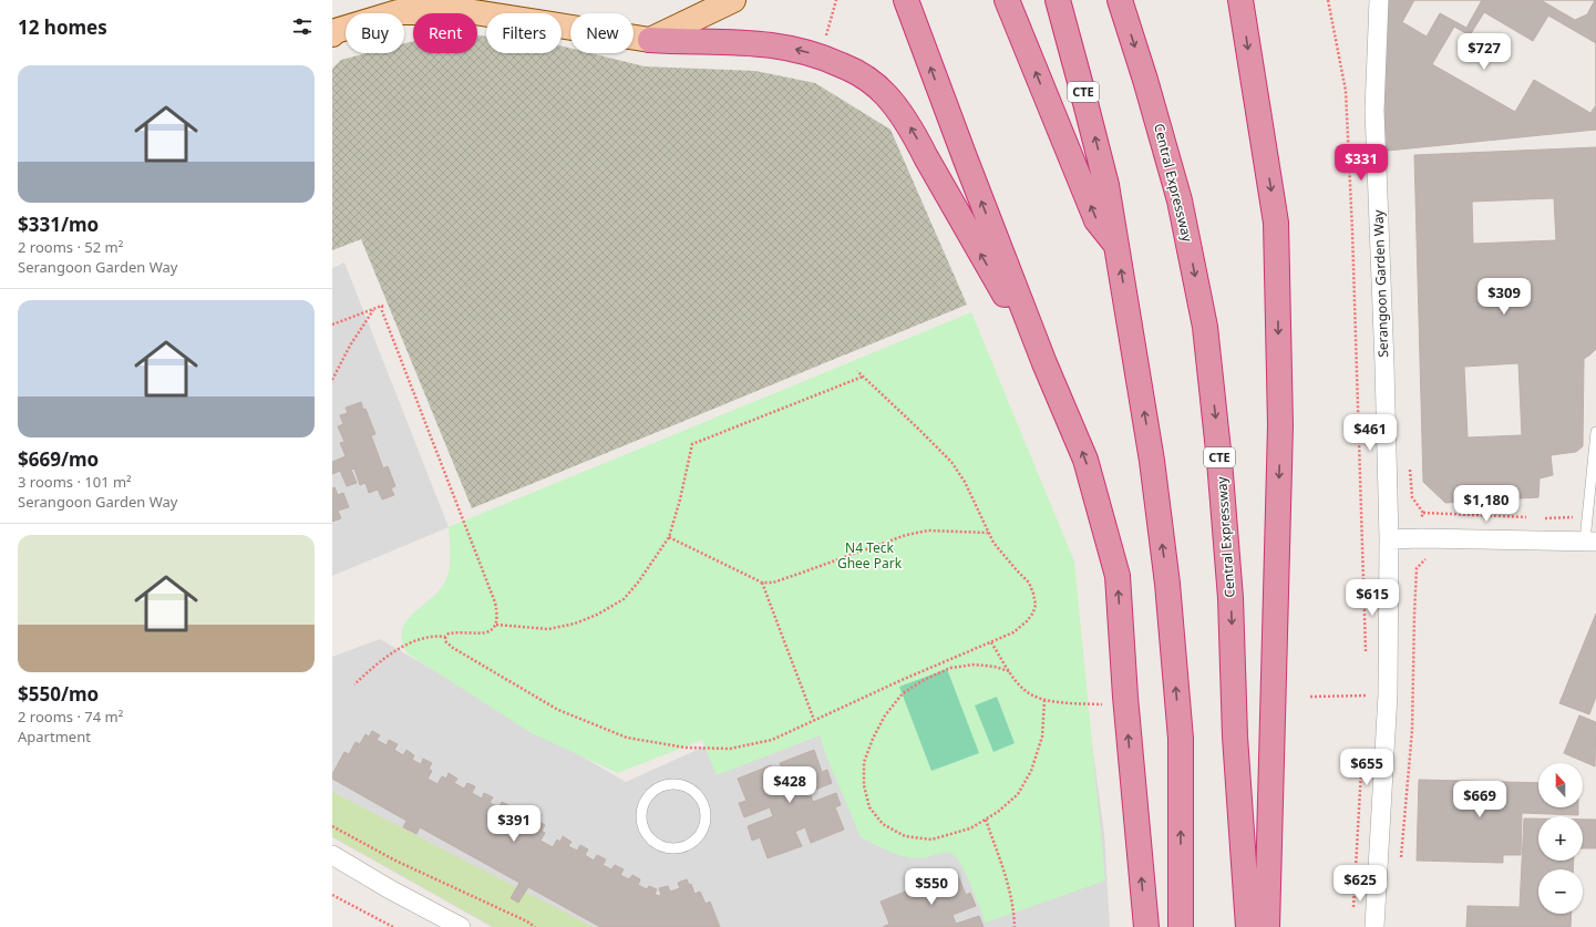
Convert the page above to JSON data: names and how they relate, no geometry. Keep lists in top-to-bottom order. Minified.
{"streets":{"highway":["CTE","Central Expressway"],"street":["Serangoon Garden Way"]},"parks":["N4 Teck Ghee Park"],"north":"top","page":{"heading":"12 homes","chip":["Buy","Rent","Filters","New"],"price":["$727","$331","$309","$461","$1,180","$615","$655","$428","$669","$391","$625","$550"],"list":[{"name":"$331/mo","note":"2 rooms · 52 m² · Serangoon Garden Way"},{"name":"$669/mo","note":"3 rooms · 101 m² · Serangoon Garden Way"},{"name":"$550/mo","note":"2 rooms · 74 m² · Apartment"}],"map_buttons":["+","−"]}}
